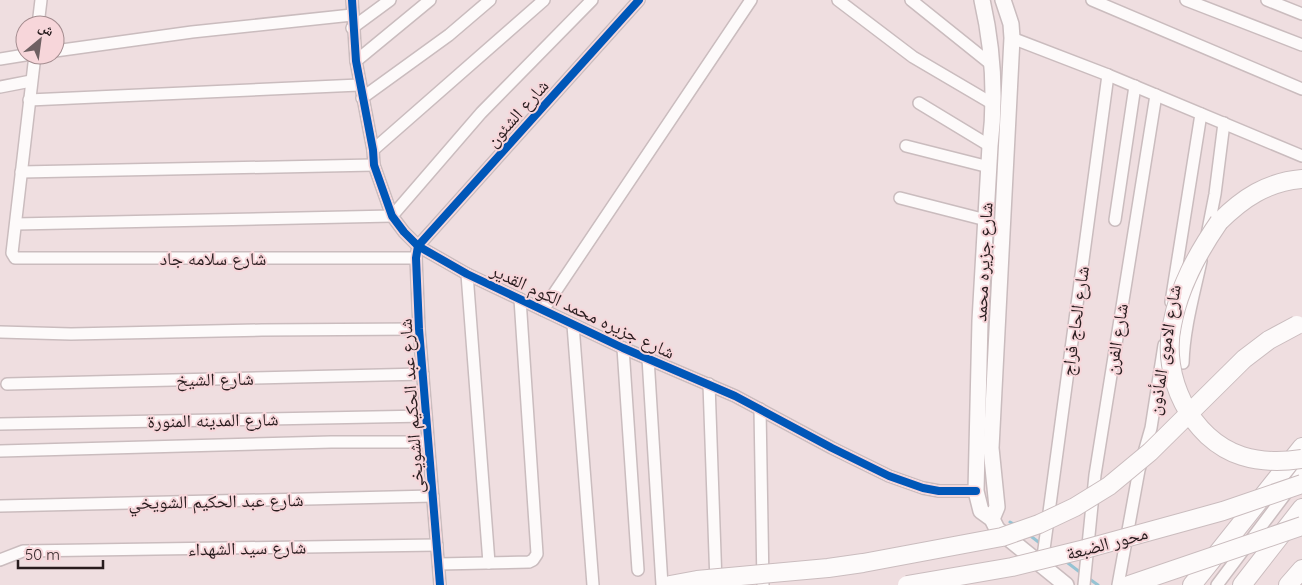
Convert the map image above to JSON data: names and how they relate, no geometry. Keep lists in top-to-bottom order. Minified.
{"streets":{"highway":["محور الضبعة"],"main road":["شارع جزيره محمد"],"street":["شارع الشئون","شارع سلامه جاد","شارع جزيره محمد الكوم القدير","شارع الحاج فراج","شارع الفرن","شارع الاموى المأذون","شارع الشيخ","شارع عبد الحكيم الشويخى","شارع المدينه المنورة","شارع عبد الحكيم الشويخي","شارع سيد الشهداء"]},"crossings":[["شارع الشئون","شارع سلامه جاد"],["شارع الشئون","شارع جزيره محمد الكوم القدير"],["شارع الشئون","شارع عبد الحكيم الشويخى"],["شارع سلامه جاد","شارع جزيره محمد الكوم القدير"],["شارع سلامه جاد","شارع عبد الحكيم الشويخى"],["شارع جزيره محمد","شارع جزيره محمد الكوم القدير"],["شارع جزيره محمد","شارع الحاج فراج"],["شارع جزيره محمد الكوم القدير","شارع عبد الحكيم الشويخى"],["شارع الشيخ","شارع عبد الحكيم الشويخى"],["شارع عبد الحكيم الشويخى","شارع المدينه المنورة"],["شارع عبد الحكيم الشويخى","شارع عبد الحكيم الشويخي"],["شارع عبد الحكيم الشويخى","شارع سيد الشهداء"]],"scale_bar":"50 m","north":"top right"}
